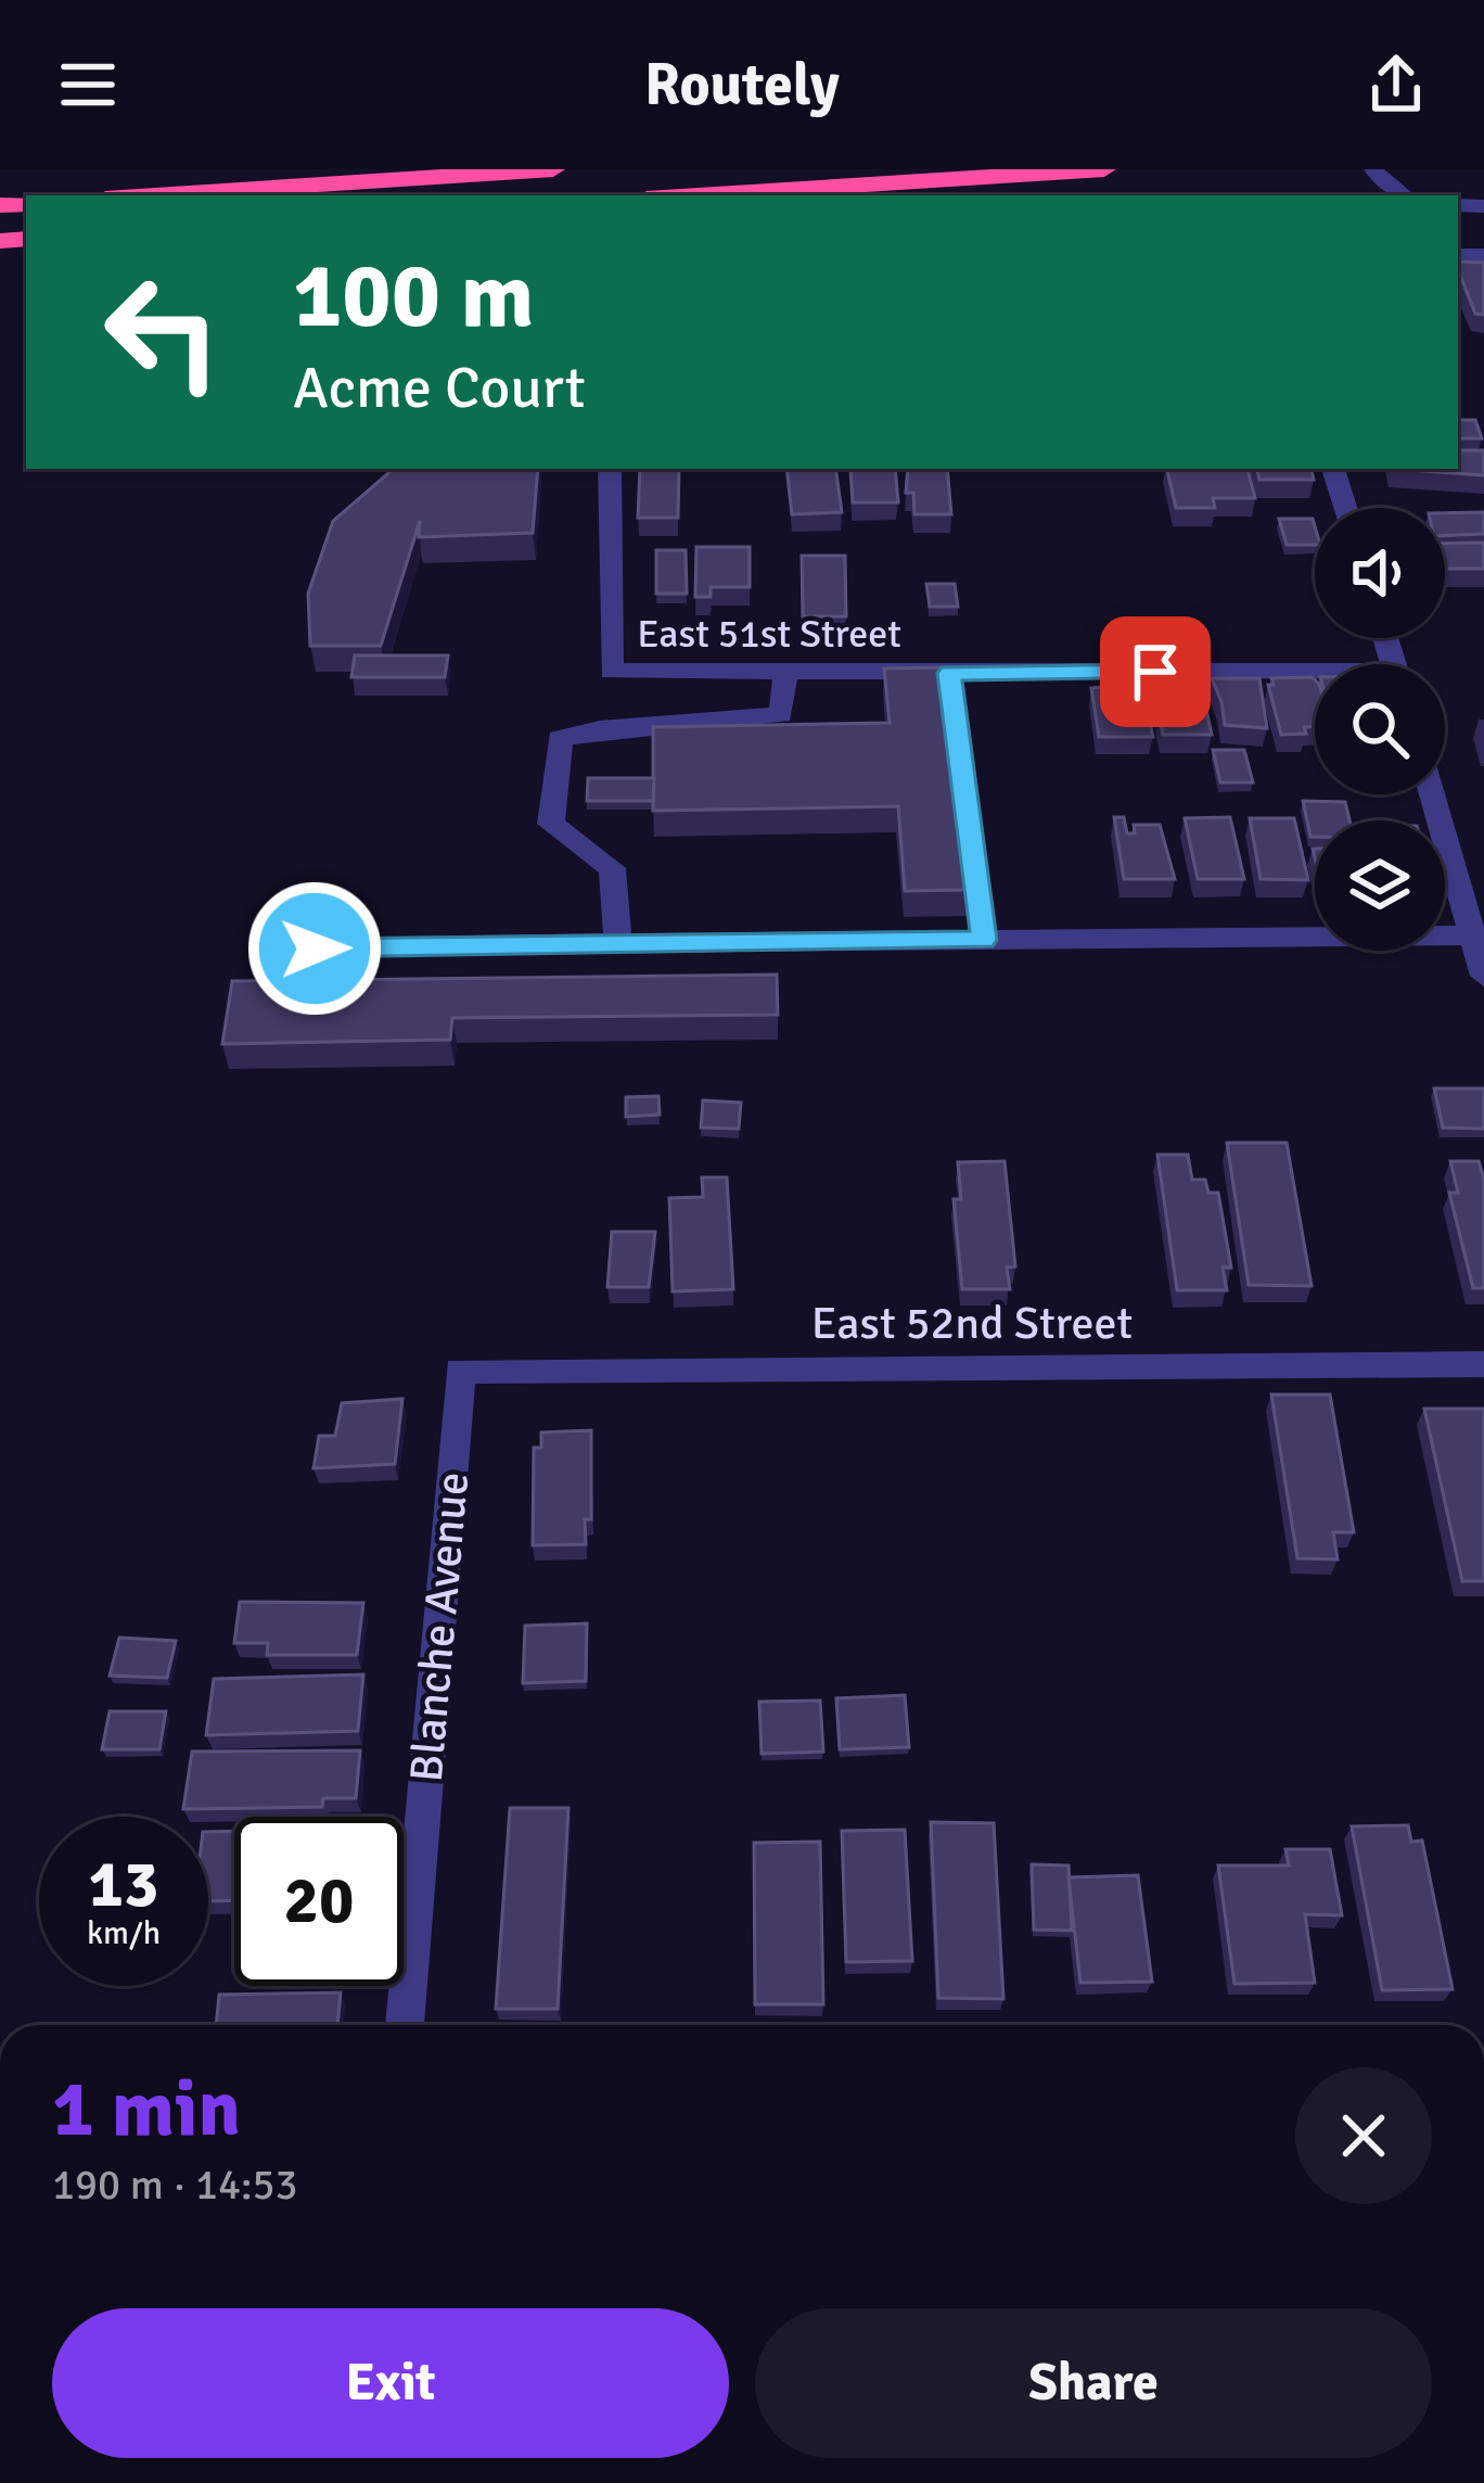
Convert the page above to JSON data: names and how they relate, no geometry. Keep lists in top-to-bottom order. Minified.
{"streets":{"street":["East 51st Street","East 52nd Street","Blanche Avenue"]},"crossings":[["East 52nd Street","Blanche Avenue"]],"page":{"header":"Routely","turn":["100 m","Acme Court"],"speed":"13 km/h","limit":"20","heading":["1 min","190 m · 14:53"],"buttons":["Exit","Share"]}}
